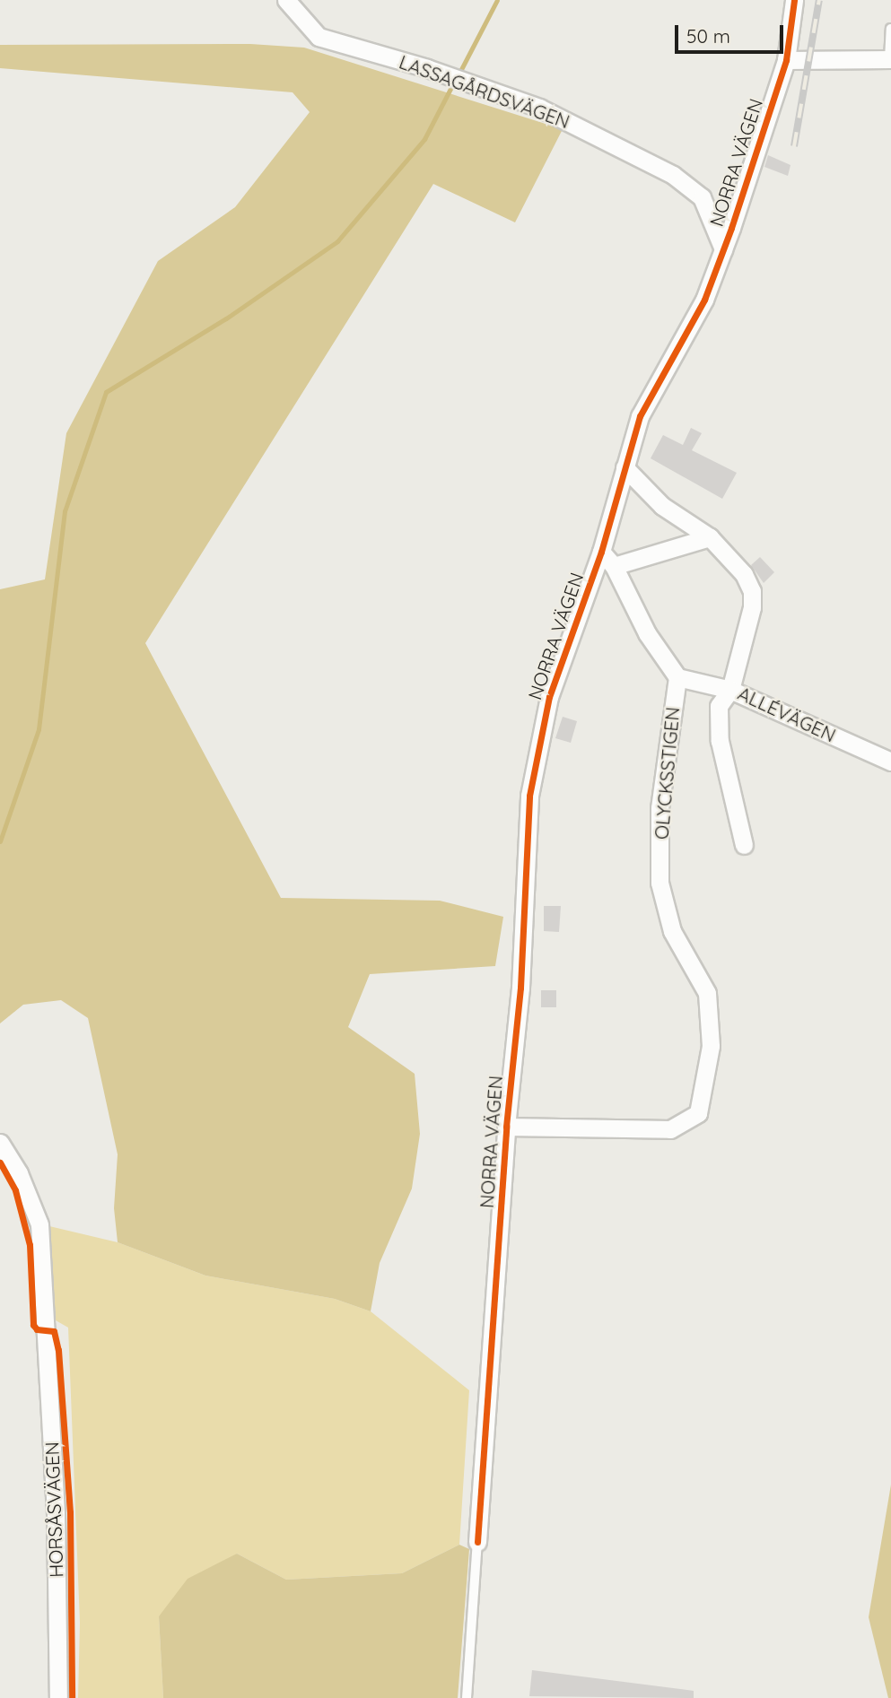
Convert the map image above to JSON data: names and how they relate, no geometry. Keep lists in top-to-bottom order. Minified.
{"streets":{"street":["LASSAGÅRDSVÄGEN","NORRA VÄGEN","ALLÉVÄGEN","OLYCKSSTIGEN","HORSÅSVÄGEN"]},"crossings":[["LASSAGÅRDSVÄGEN","NORRA VÄGEN"],["NORRA VÄGEN","ALLÉVÄGEN"],["NORRA VÄGEN","OLYCKSSTIGEN"]],"scale_bar":"50 m"}
